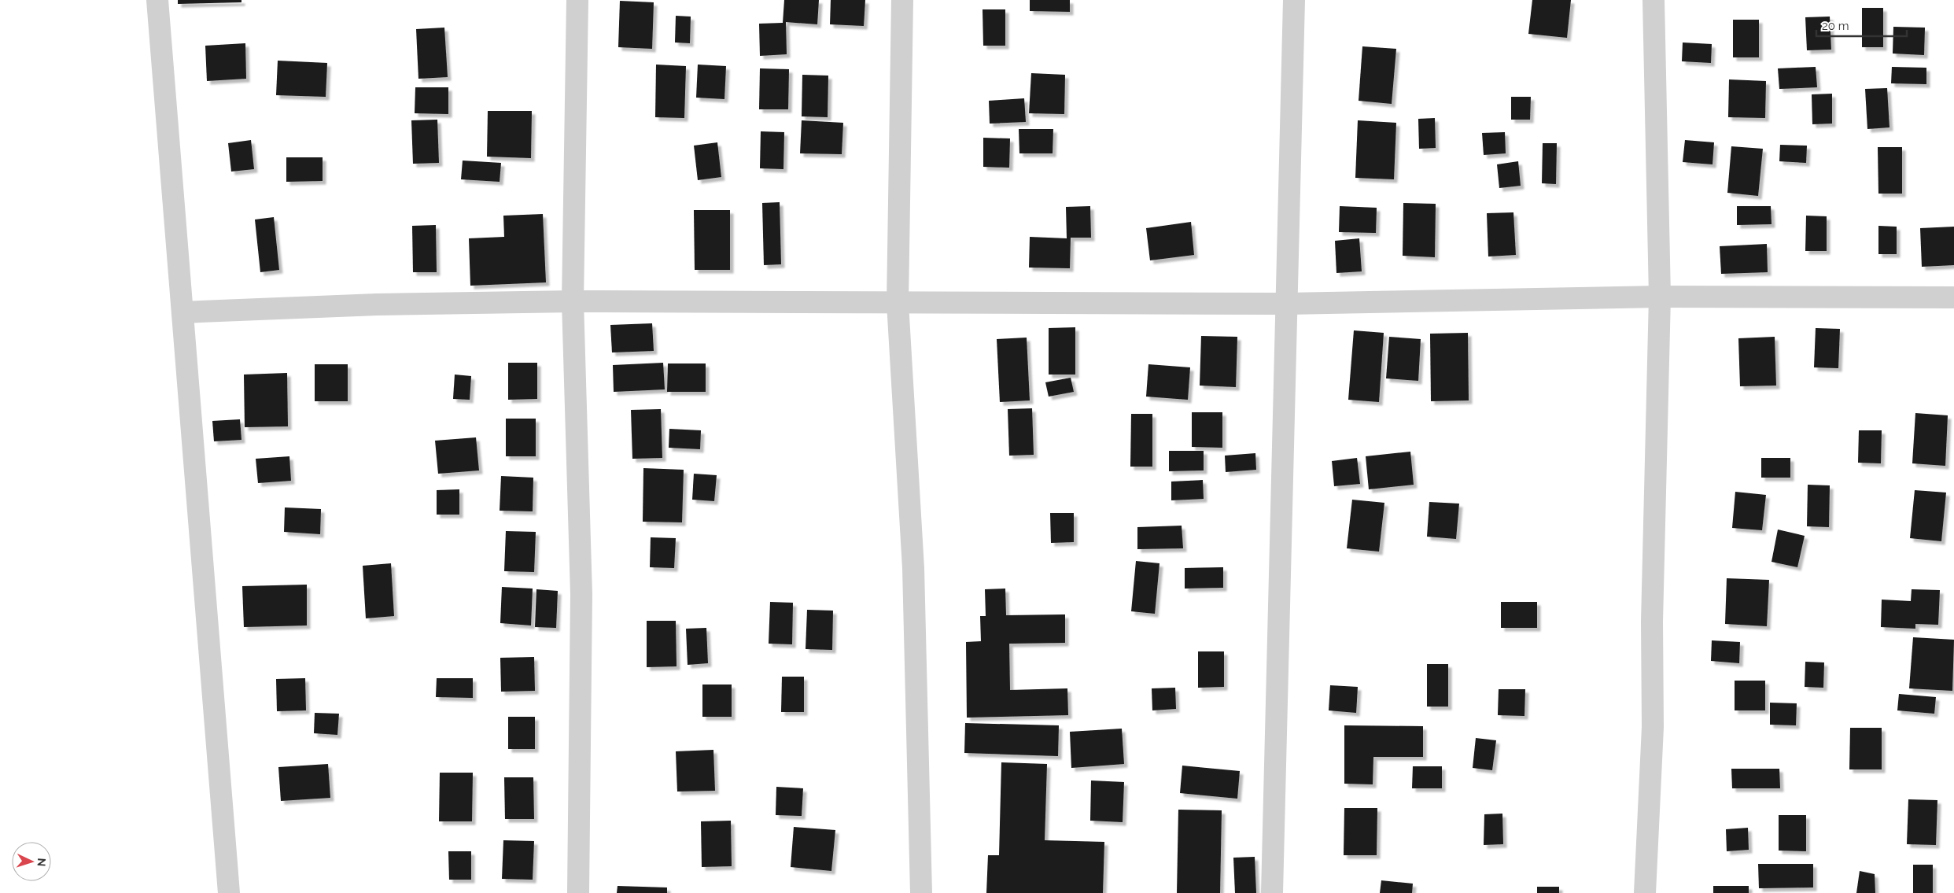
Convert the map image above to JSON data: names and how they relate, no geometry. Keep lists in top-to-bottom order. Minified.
{"scale_bar":"20 m","north":"right"}
